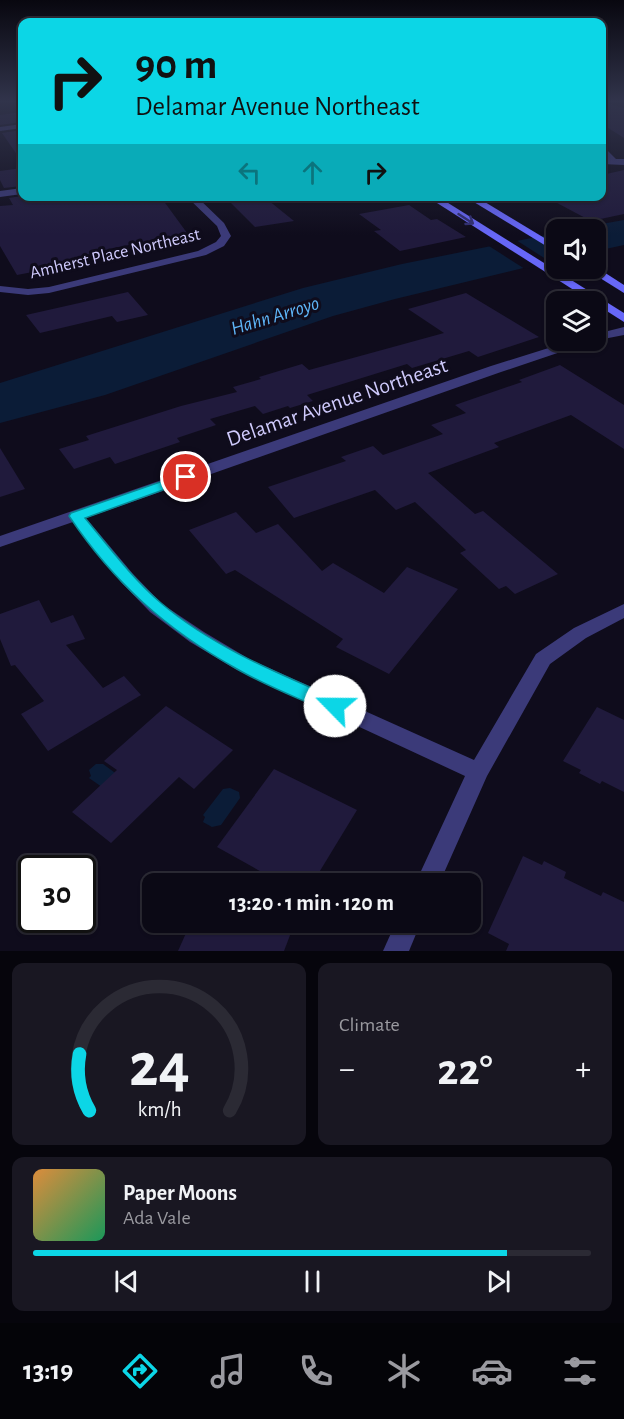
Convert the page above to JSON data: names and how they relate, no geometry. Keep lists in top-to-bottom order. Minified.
{"streets":{"street":["Amherst Place Northeast","Delamar Avenue Northeast"]},"water":["Hahn Arroyo"],"page":{"turn":["90 m","Delamar Avenue Northeast"],"limit":"30","trip":"13:20 · 1 min · 120 m","tile":"Climate","heat":["−","22°","+"],"song":["Paper Moons","Ada Vale"],"tabs":"13:19","gauge":["24","km/h"]}}
